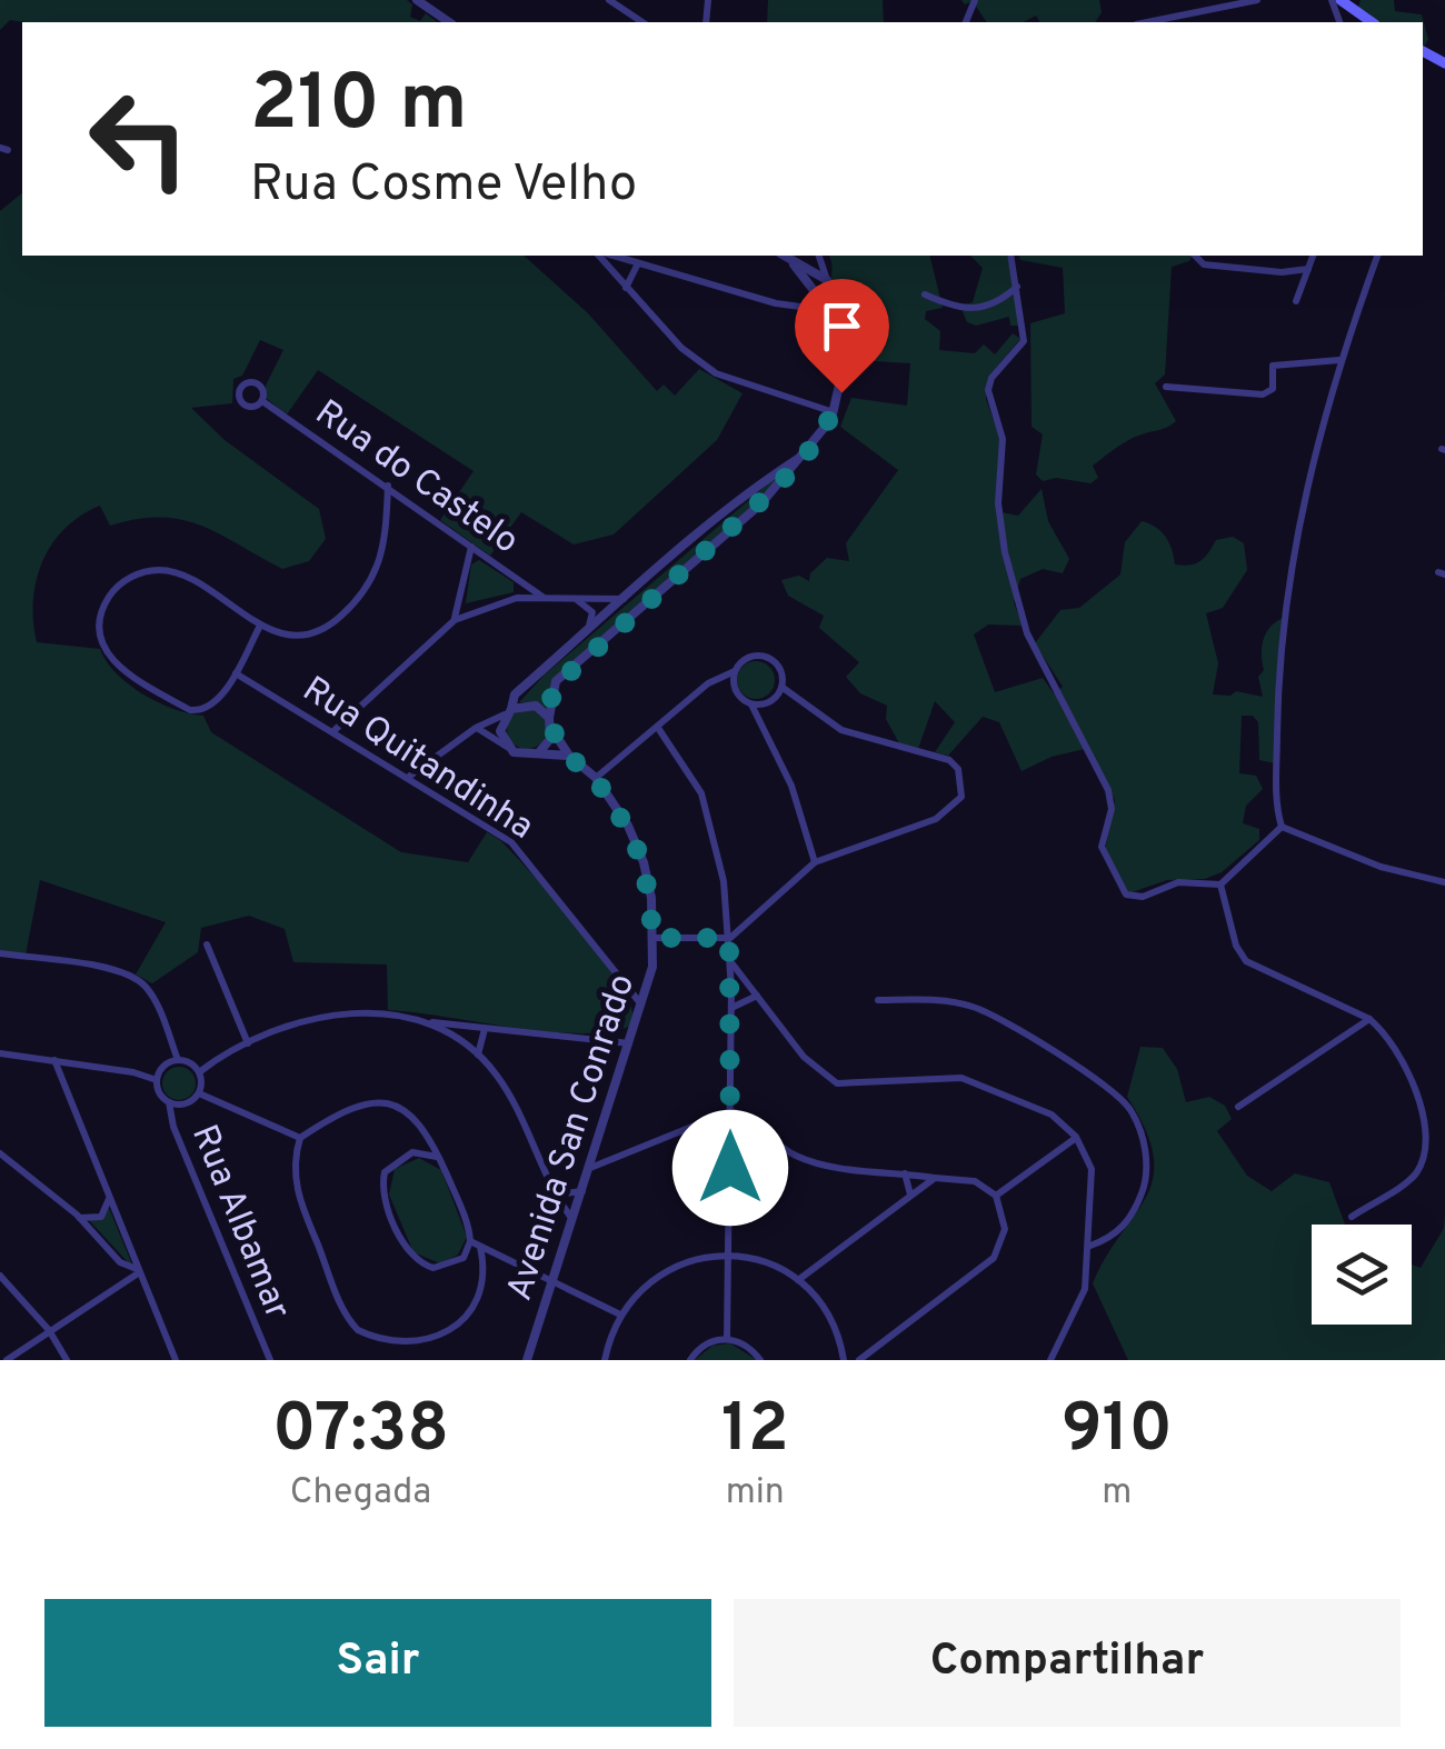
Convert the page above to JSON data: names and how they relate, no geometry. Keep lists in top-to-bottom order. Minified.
{"streets":{"street":["Rua do Castelo","Rua Quitandinha","Avenida San Conrado","Rua Albamar"]},"crossings":[["Rua Quitandinha","Avenida San Conrado"]],"page":{"turn":["210 m","Rua Cosme Velho"],"eta":["07:38","Chegada","12","min","910","m"],"buttons":["Sair","Compartilhar"]}}
